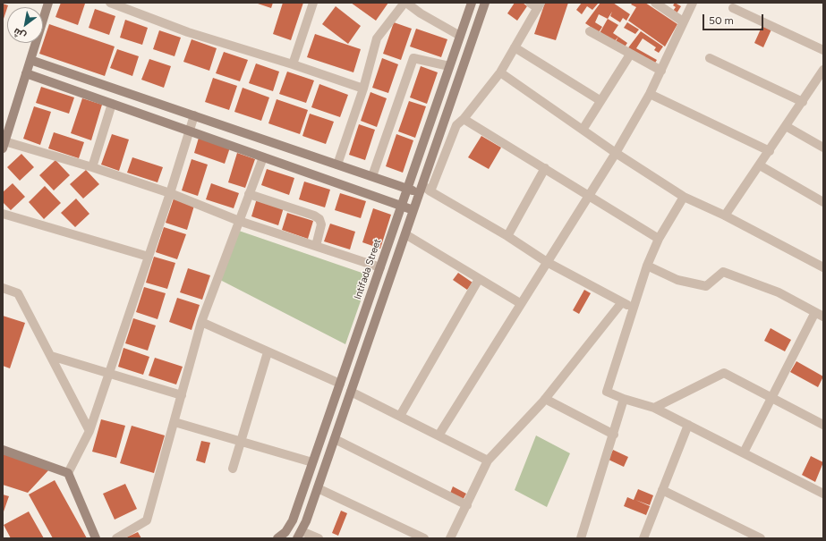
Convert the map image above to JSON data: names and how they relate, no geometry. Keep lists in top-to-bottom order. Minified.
{"streets":{"main road":["Intifada Street"]},"scale_bar":"50 m","north":"bottom left"}
